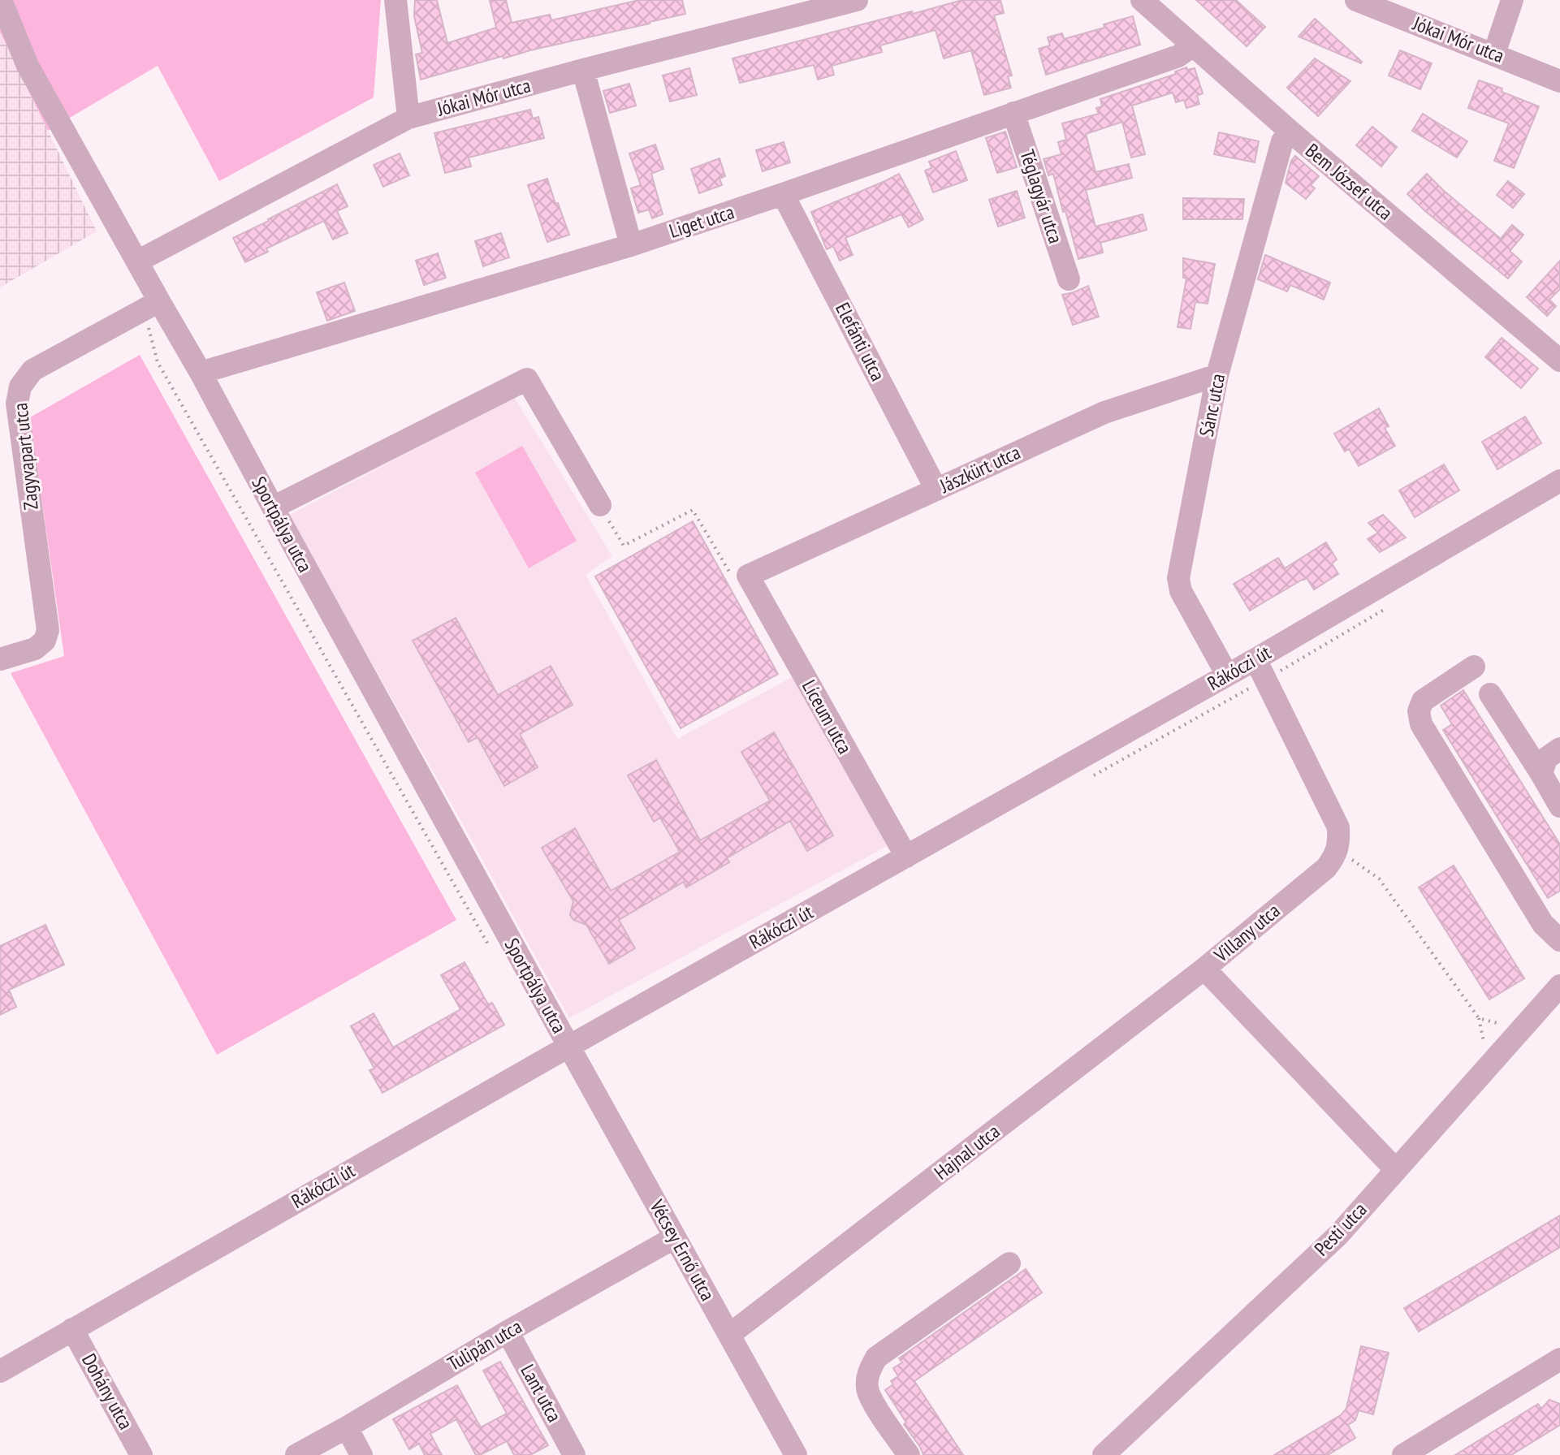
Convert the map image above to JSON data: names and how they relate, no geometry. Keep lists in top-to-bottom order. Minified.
{"streets":{"street":["Jókai Mór utca","Bem József utca","Téglagyár utca","Liget utca","Elefánti utca","Sánc utca","Zagyvapart utca","Jászkürt utca","Sportpálya utca","Rákóczi út","Líceum utca","Villany utca","Hajnal utca","Pesti utca","Vécsey Ernő utca","Tulipán utca","Dohány utca","Lant utca"]},"crossings":[["Jókai Mór utca","Sportpálya utca"],["Bem József utca","Liget utca"],["Bem József utca","Sánc utca"],["Téglagyár utca","Liget utca"],["Liget utca","Elefánti utca"],["Liget utca","Sportpálya utca"],["Elefánti utca","Jászkürt utca"],["Sánc utca","Jászkürt utca"],["Sánc utca","Rákóczi út"],["Zagyvapart utca","Sportpálya utca"],["Jászkürt utca","Líceum utca"],["Sportpálya utca","Rákóczi út"],["Sportpálya utca","Vécsey Ernő utca"],["Rákóczi út","Líceum utca"],["Rákóczi út","Vécsey Ernő utca"],["Rákóczi út","Dohány utca"],["Villany utca","Hajnal utca"],["Villany utca","Pesti utca"],["Hajnal utca","Vécsey Ernő utca"],["Vécsey Ernő utca","Tulipán utca"],["Tulipán utca","Lant utca"]]}
